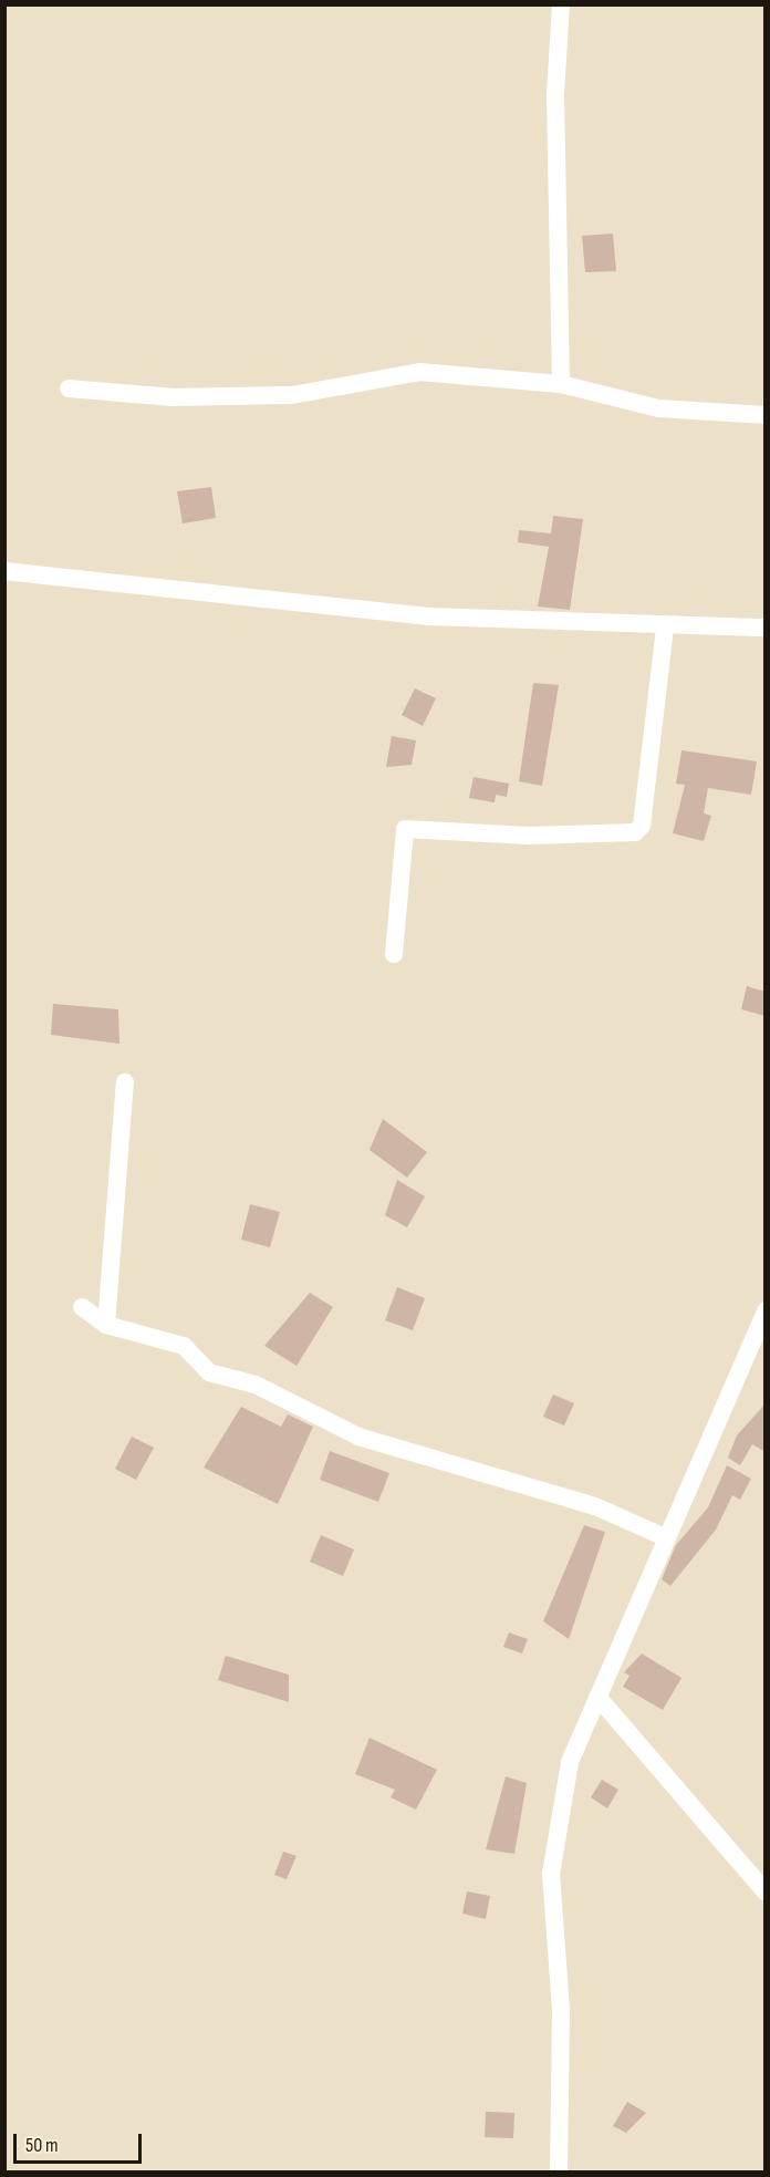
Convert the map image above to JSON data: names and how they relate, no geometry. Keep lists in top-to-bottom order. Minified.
{"scale_bar":"50 m"}
